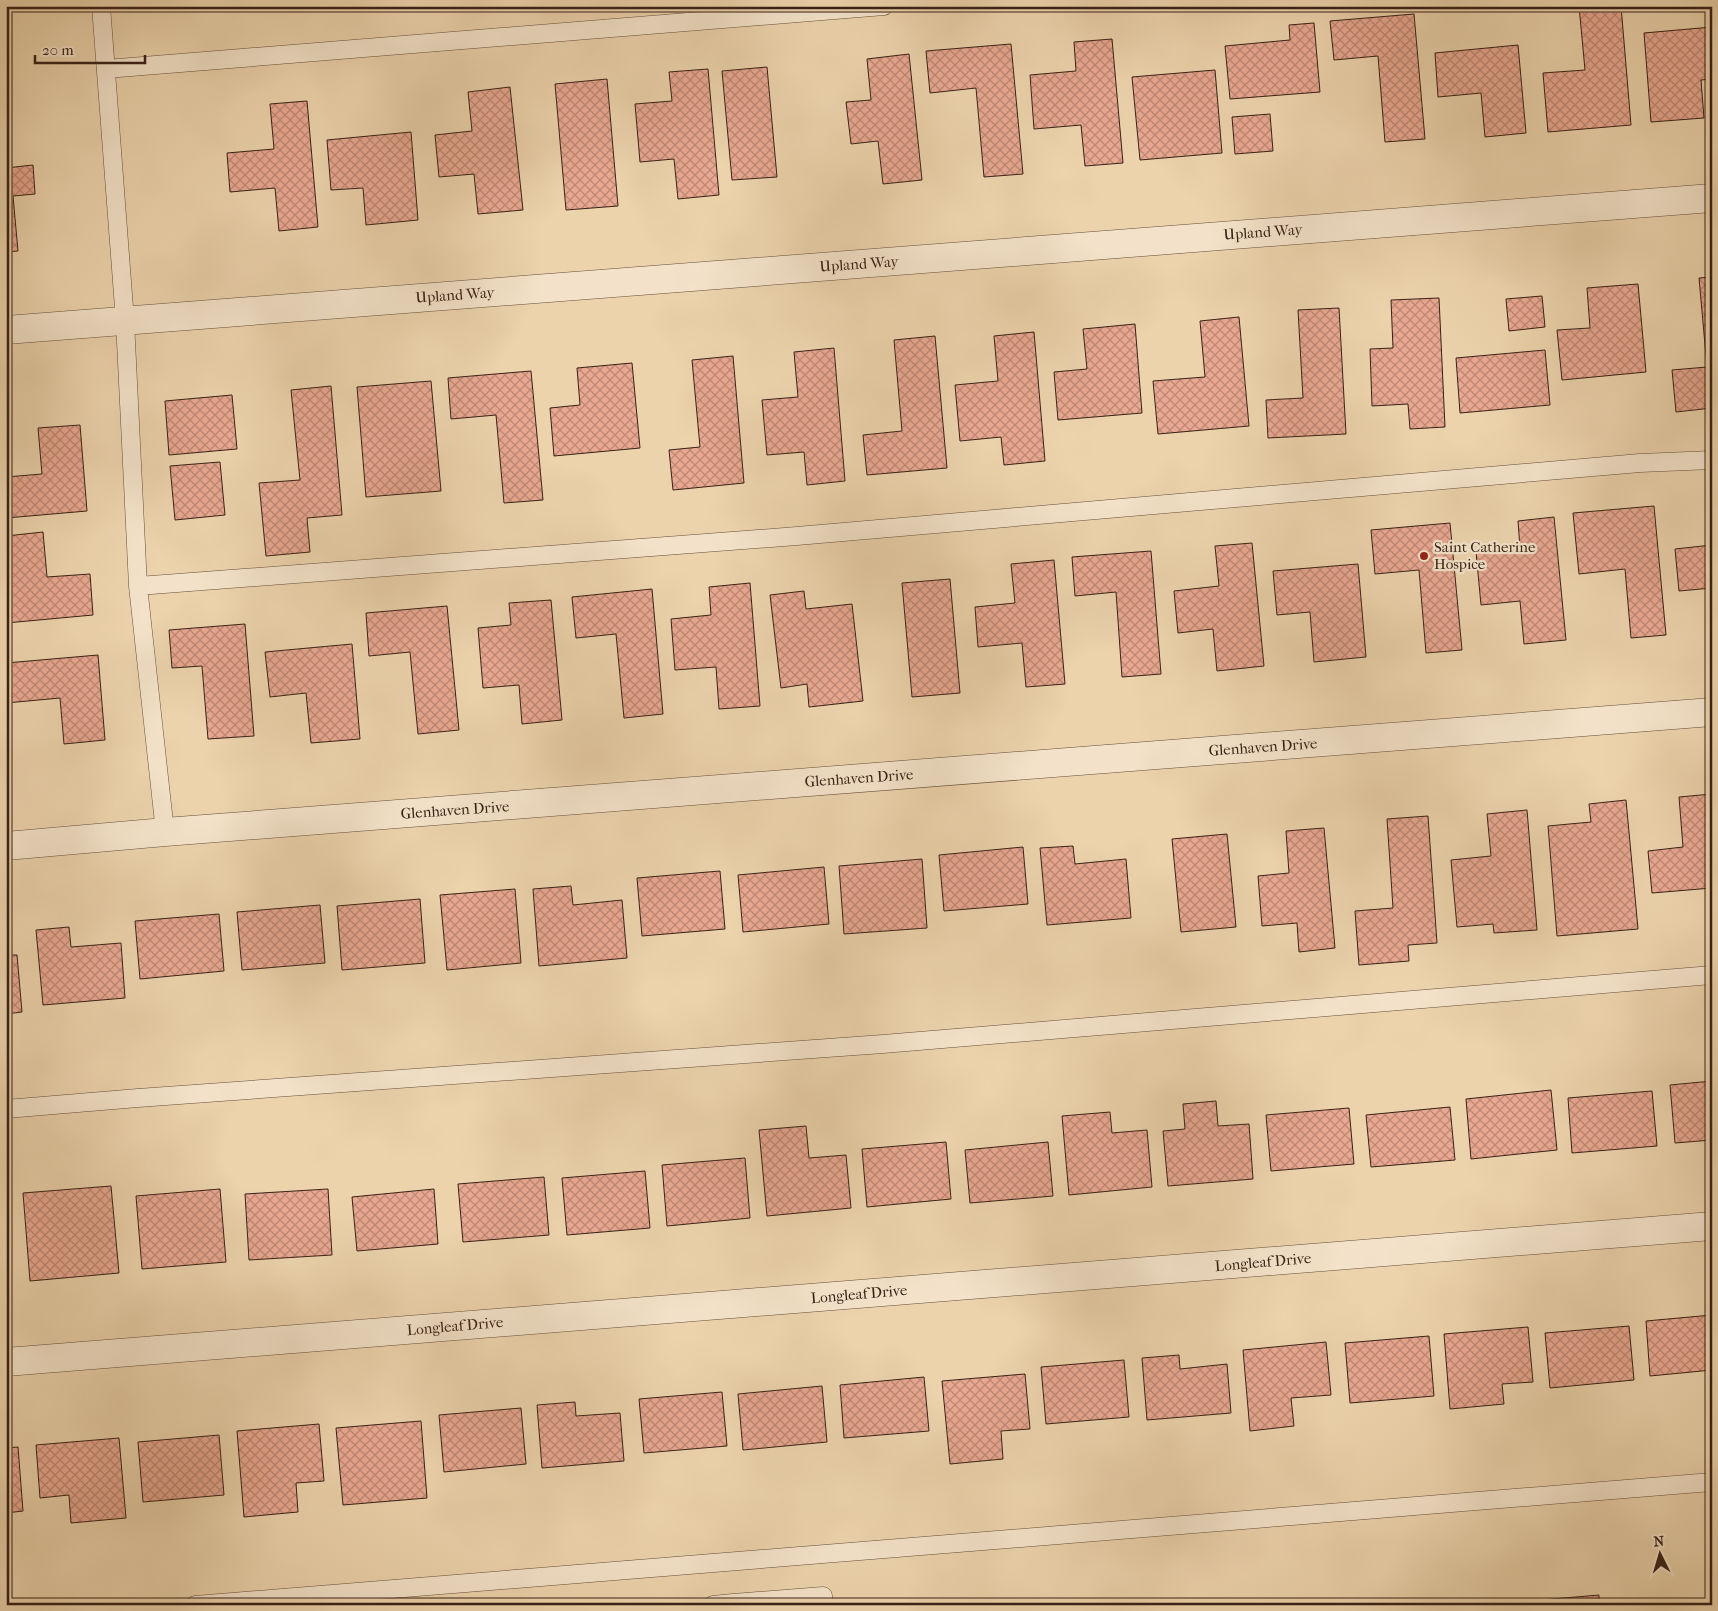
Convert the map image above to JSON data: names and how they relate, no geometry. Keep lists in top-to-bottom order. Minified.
{"streets":{"street":["Upland Way","Glenhaven Drive","Longleaf Drive"]},"places":["Saint Catherine Hospice"],"scale_bar":"20 m","north":"top"}
